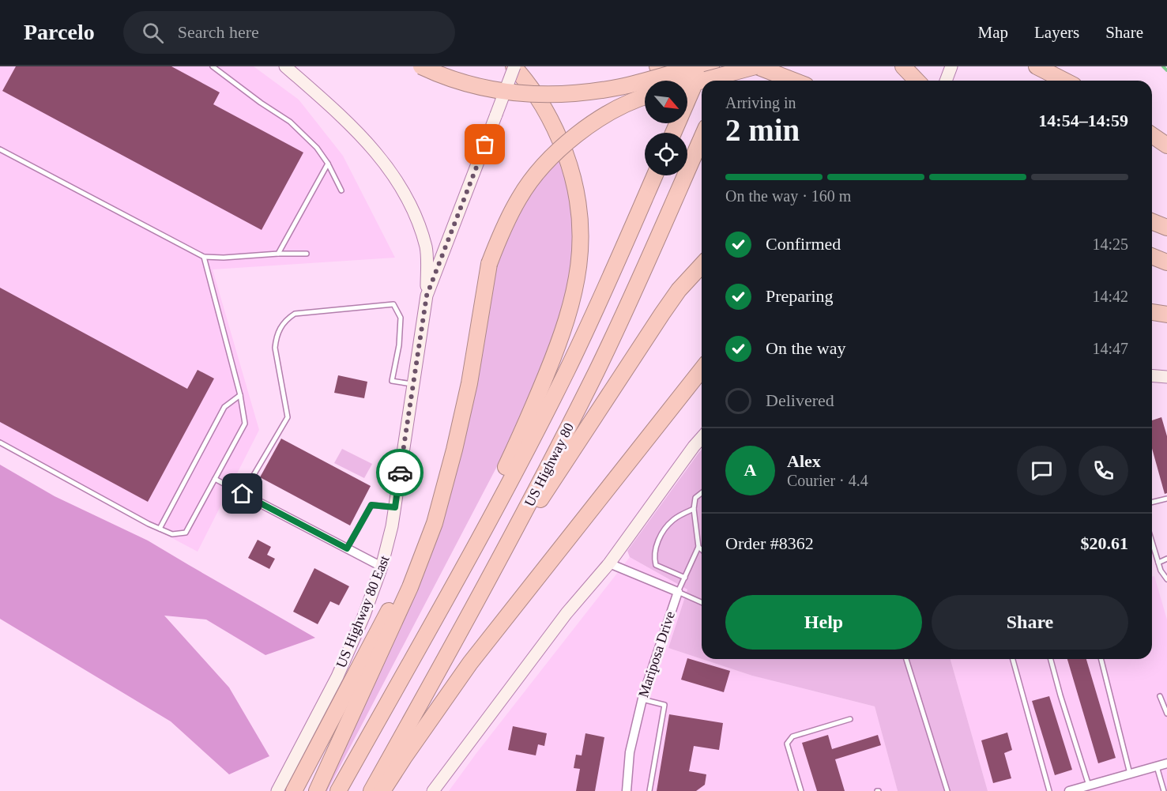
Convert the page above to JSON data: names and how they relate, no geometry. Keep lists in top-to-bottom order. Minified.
{"streets":{"highway":["US Highway 80"],"main road":["US Highway 80 East"],"street":["Mariposa Drive"]},"north":"bottom right","page":{"header":"Parcelo","search":"Search here","nav":["Map","Layers","Share"],"heading":["2 min","Arriving in","14:54–14:59"],"panel":["Alex","Courier · 4.4","Order #8362","$20.61"],"bar":"On the way · 160 m","list":[["Confirmed","14:25"],["Preparing","14:42"],["On the way","14:47"],"Delivered"],"round":"A","buttons":["Help","Share"]}}
